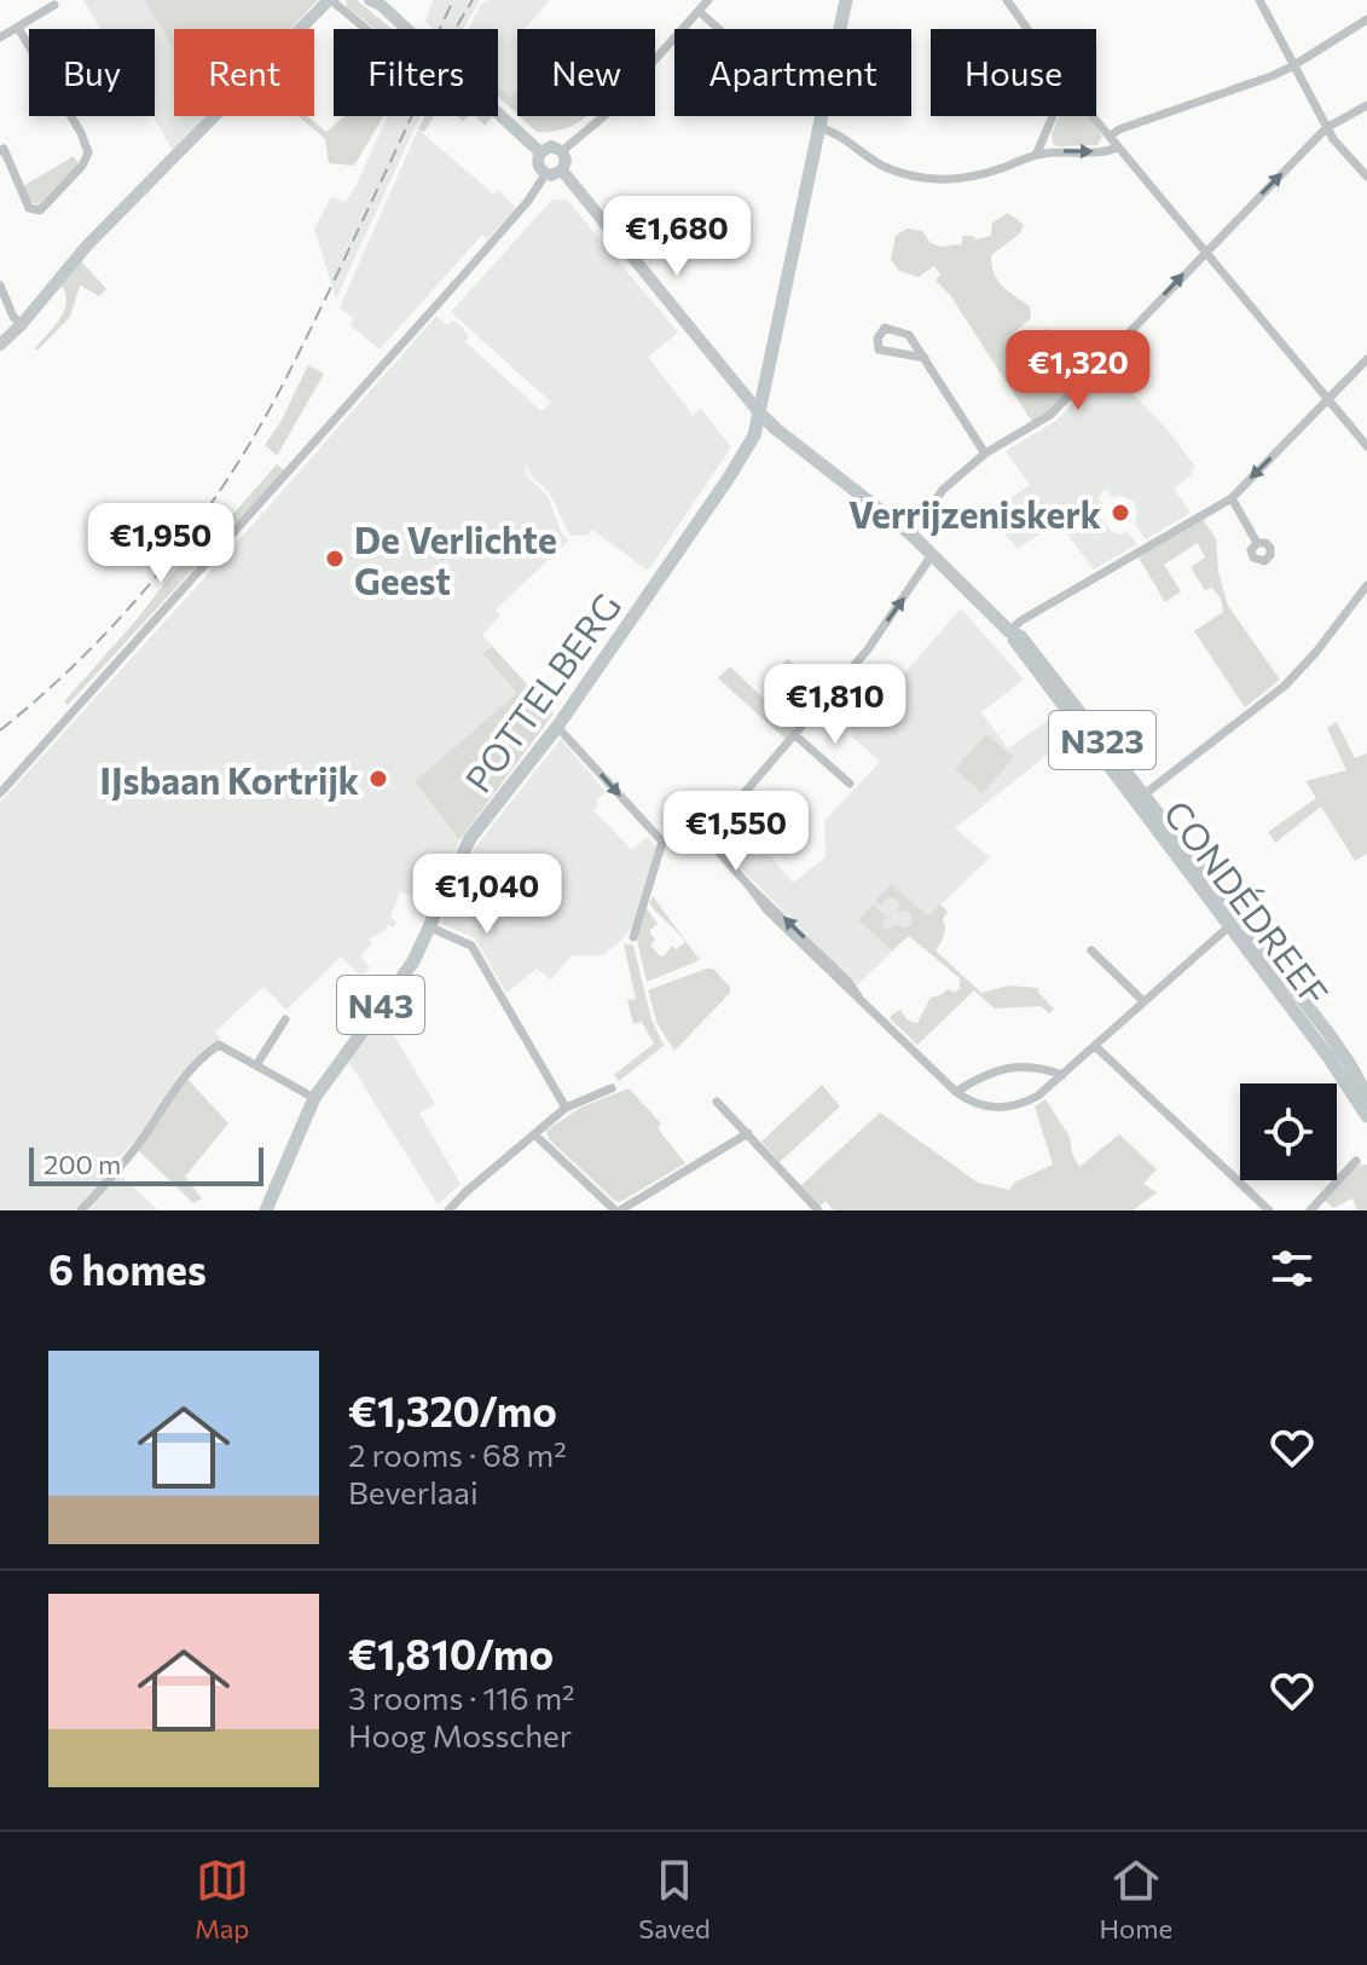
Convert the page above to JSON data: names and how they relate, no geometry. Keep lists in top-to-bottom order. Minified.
{"streets":{"main road":["POTTELBERG","N323","CONDÉDREEF","N43"]},"crossings":[["POTTELBERG","CONDÉDREEF"],["POTTELBERG","N43"],["CONDÉDREEF","N43"]],"places":["Verrijzeniskerk","De Verlichte Geest","IJsbaan Kortrijk"],"scale_bar":"200 m","page":{"chip":["Buy","Rent","Filters","New","Apartment","House"],"price":["€1,680","€1,320","€1,950","€1,810","€1,550","€1,040"],"scale":"200 m","heading":"6 homes","list":[{"name":"€1,320/mo","note":"2 rooms · 68 m² · Beverlaai"},{"name":"€1,810/mo","note":"3 rooms · 116 m² · Hoog Mosscher"}],"tabs":["Map","Saved","Home"]}}
